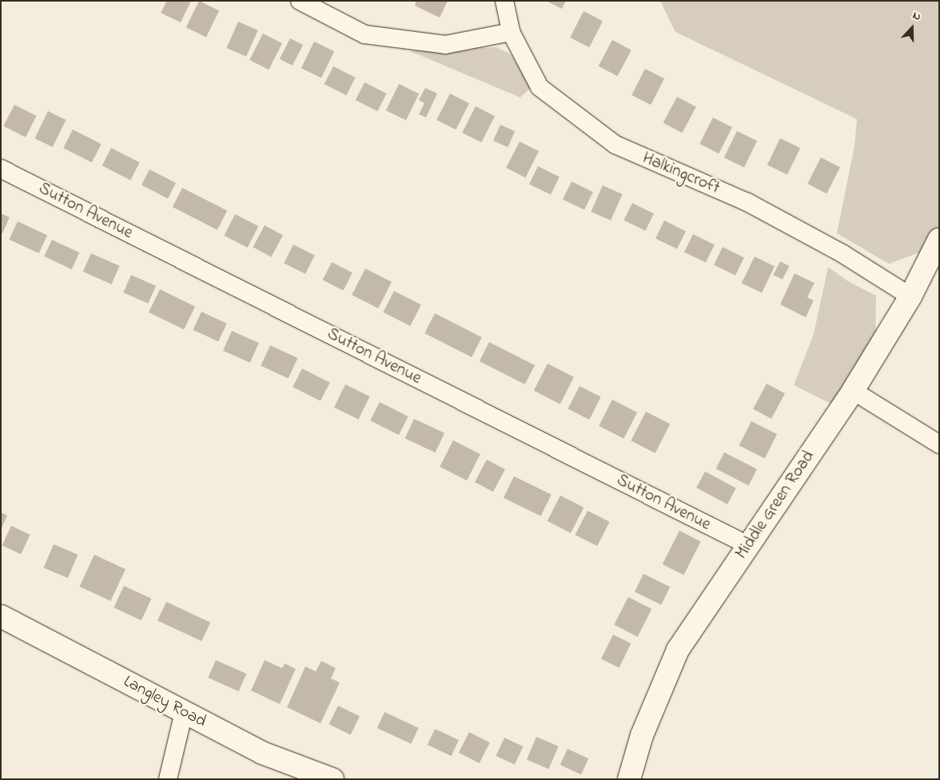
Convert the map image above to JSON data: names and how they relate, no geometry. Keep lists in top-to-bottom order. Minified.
{"streets":{"street":["Halkingcroft","Sutton Avenue","Middle Green Road","Langley Road"]},"crossings":[["Halkingcroft","Middle Green Road"],["Sutton Avenue","Middle Green Road"]],"north":"top"}
